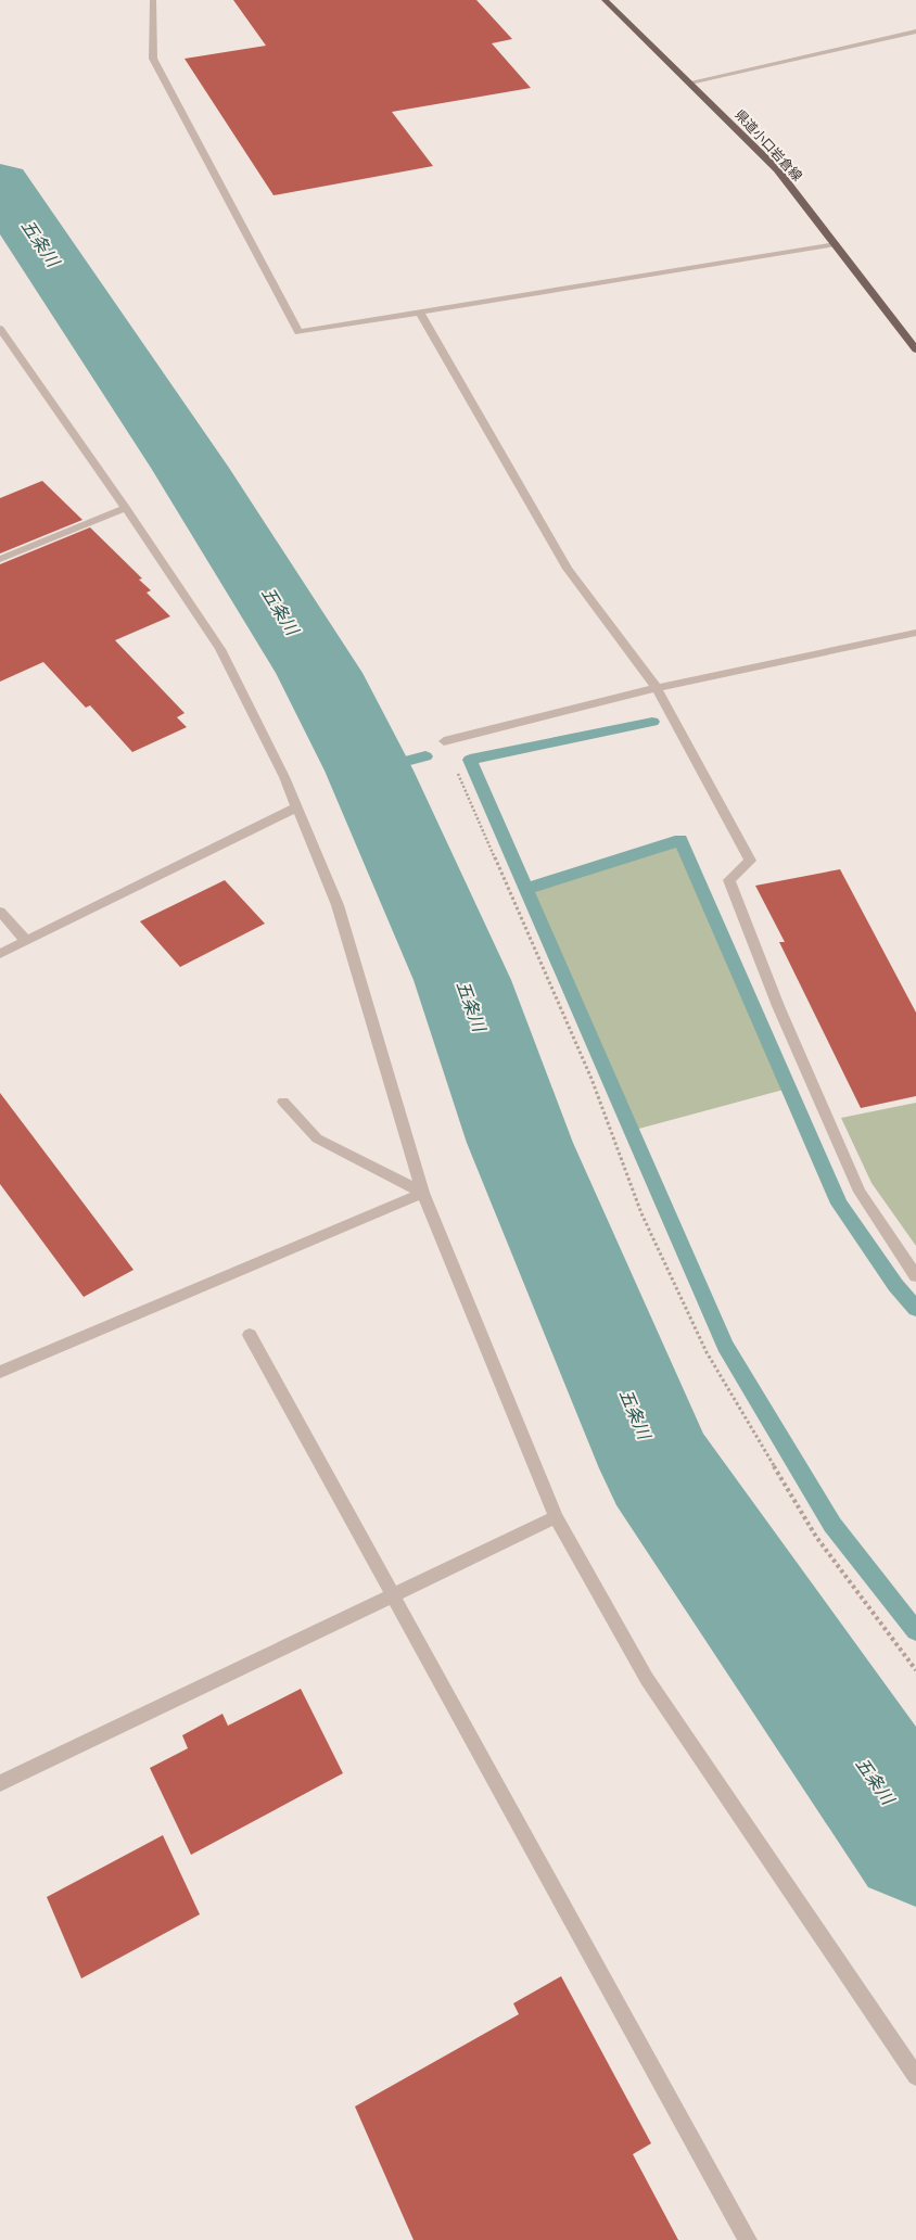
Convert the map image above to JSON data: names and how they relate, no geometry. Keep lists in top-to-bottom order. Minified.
{"streets":{"main road":["県道小口岩倉線"]},"water":["五条川"]}
